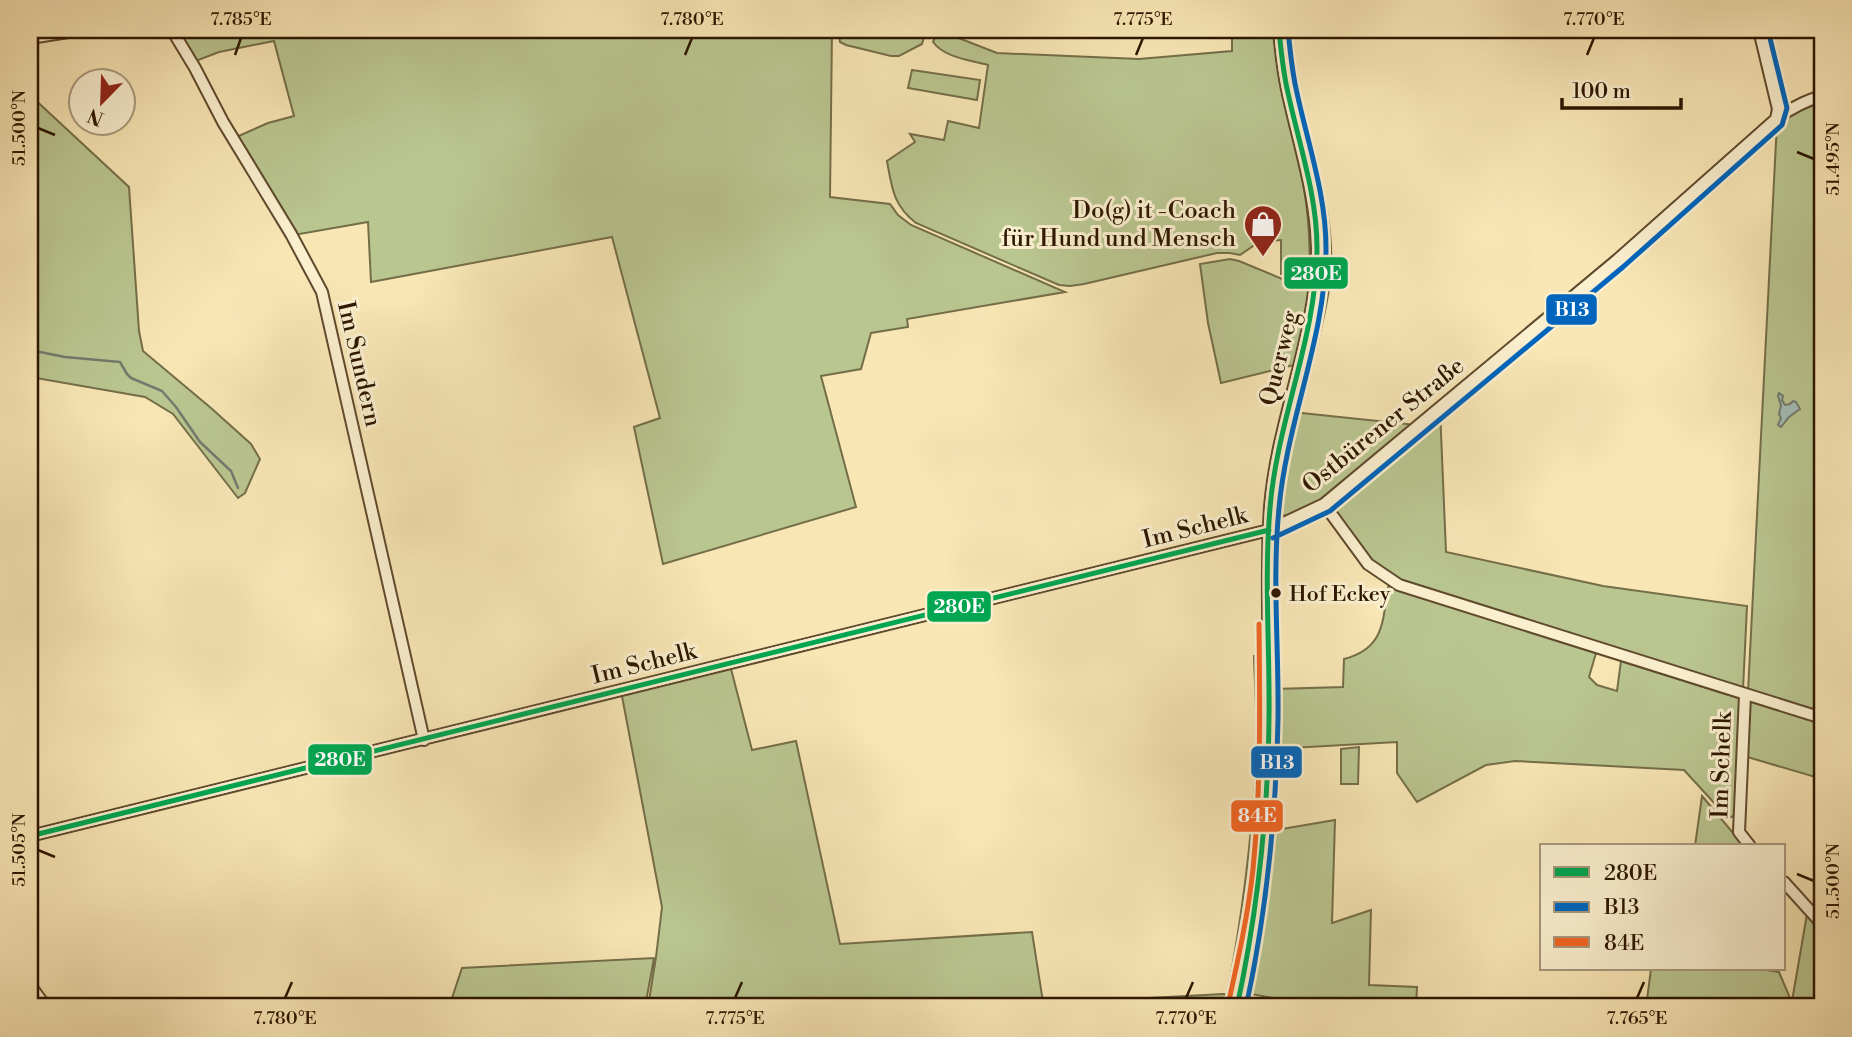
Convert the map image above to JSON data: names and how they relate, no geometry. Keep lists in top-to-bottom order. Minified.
{"streets":{"street":["Querweg","Im Sundern","Ostbürener Straße","Im Schelk"]},"crossings":[["Querweg","Ostbürener Straße"],["Querweg","Im Schelk"],["Im Sundern","Im Schelk"],["Ostbürener Straße","Im Schelk"]],"places":{"shop":["Do(g) it -Coach für Hund und Mensch"],"other":["Hof Eckey"]},"lines":["transit line 280E","transit line B13","transit line 84E"],"legend":["280E","B13","84E"],"scale_bar":"100 m","north":"bottom left","coordinates":["7.785°E","7.780°E","7.775°E","7.770°E","51.500°N","51.495°N","51.505°N","7.765°E"]}
